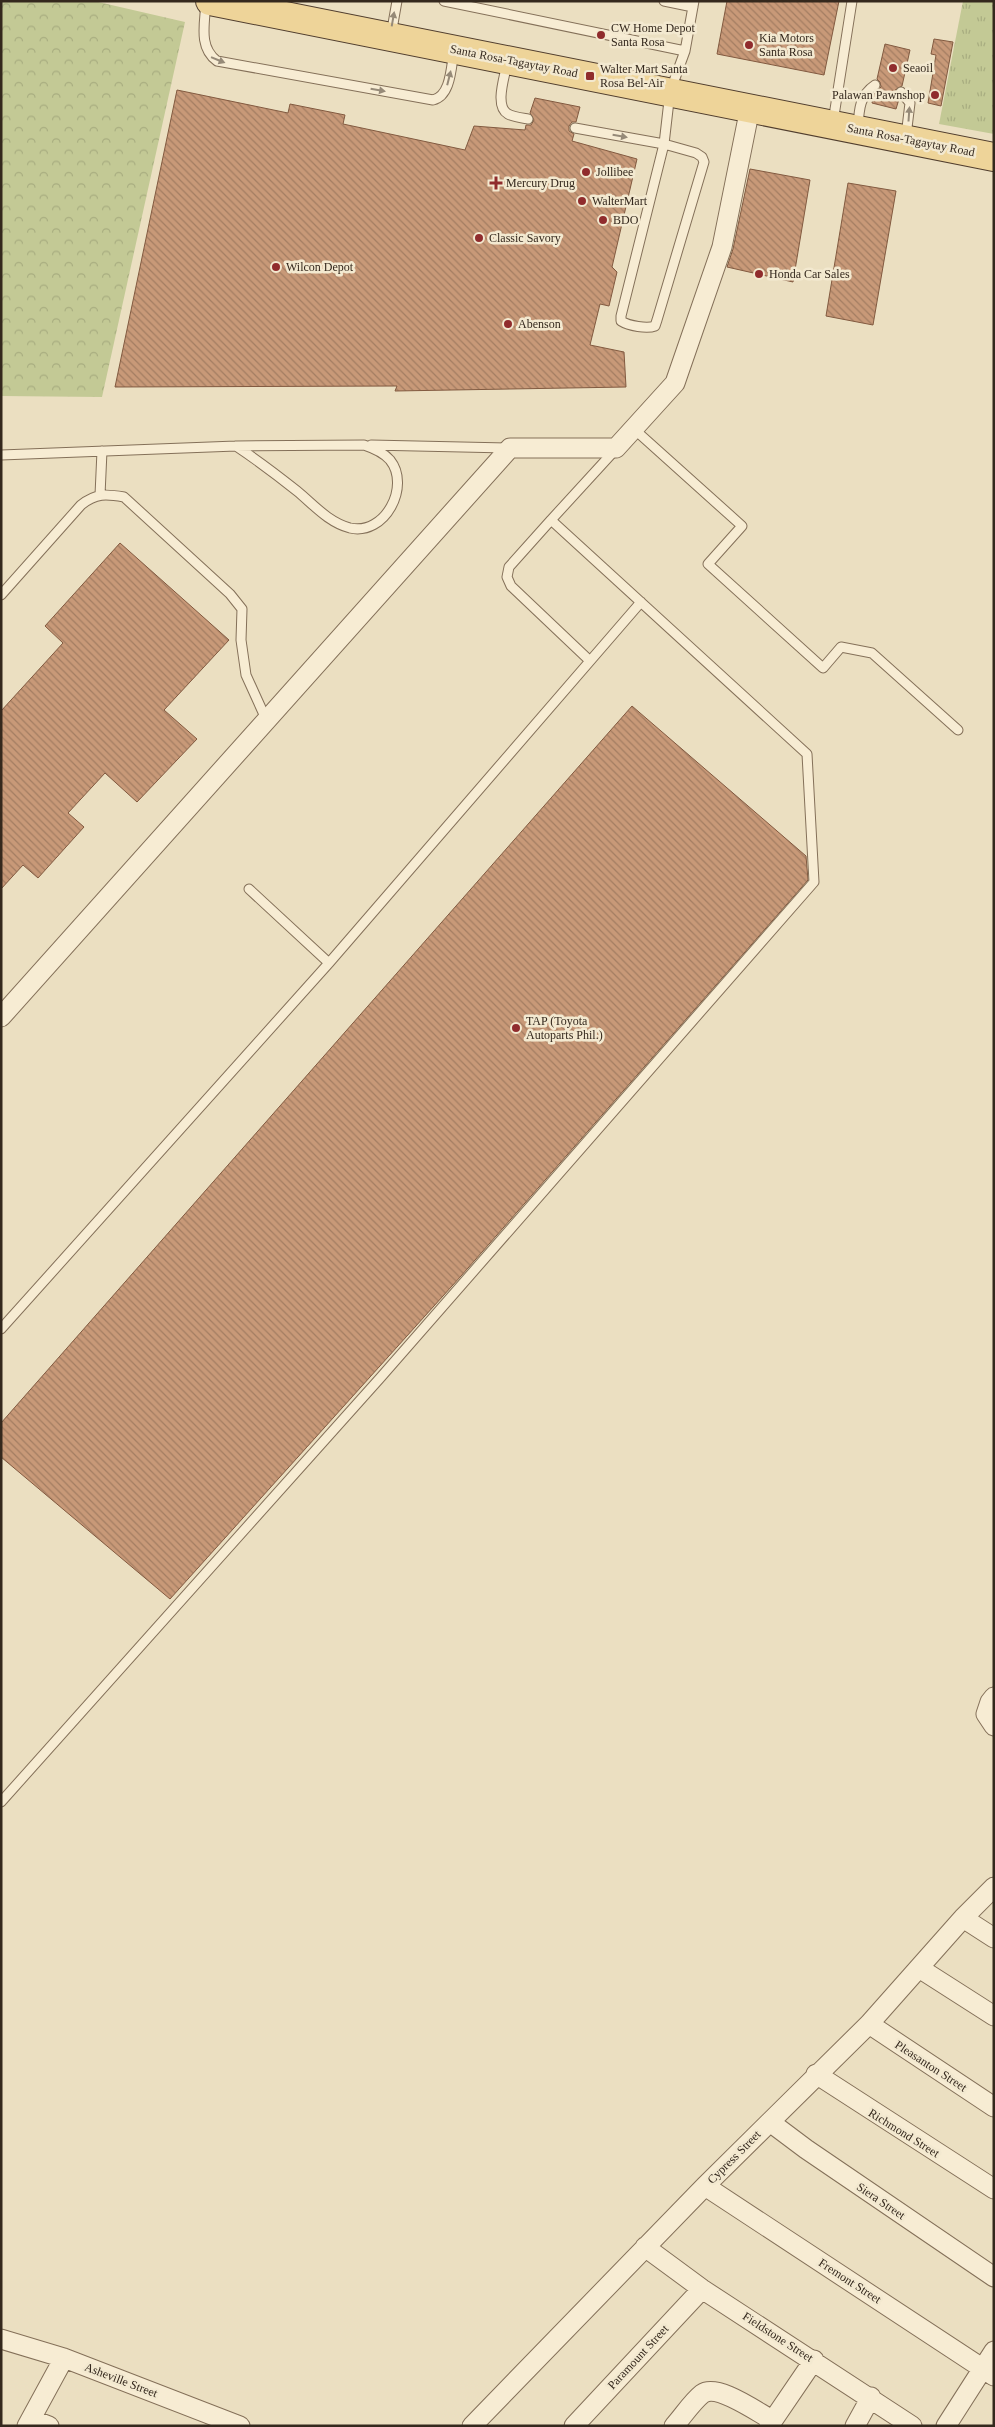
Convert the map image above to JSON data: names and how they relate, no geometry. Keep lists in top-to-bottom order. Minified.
{"streets":{"main road":["Santa Rosa-Tagaytay Road"],"street":["Pleasanton Street","Richmond Street","Cypress Street","Siera Street","Fremont Street","Fieldstone Street","Paramount Street","Asheville Street"]},"crossings":[["Pleasanton Street","Cypress Street"],["Richmond Street","Cypress Street"],["Cypress Street","Siera Street"],["Cypress Street","Fremont Street"],["Cypress Street","Fieldstone Street"],["Fieldstone Street","Paramount Street"]],"places":{"other":["CW Home Depot Santa Rosa","Kia Motors Santa Rosa","Seaoil","Palawan Pawnshop","Jollibee","WalterMart","BDO","Classic Savory","Wilcon Depot","Honda Car Sales","Abenson","TAP (Toyota Autoparts Phil.)"],"transit":["Walter Mart Santa Rosa Bel-Air"],"health":["Mercury Drug"]}}
